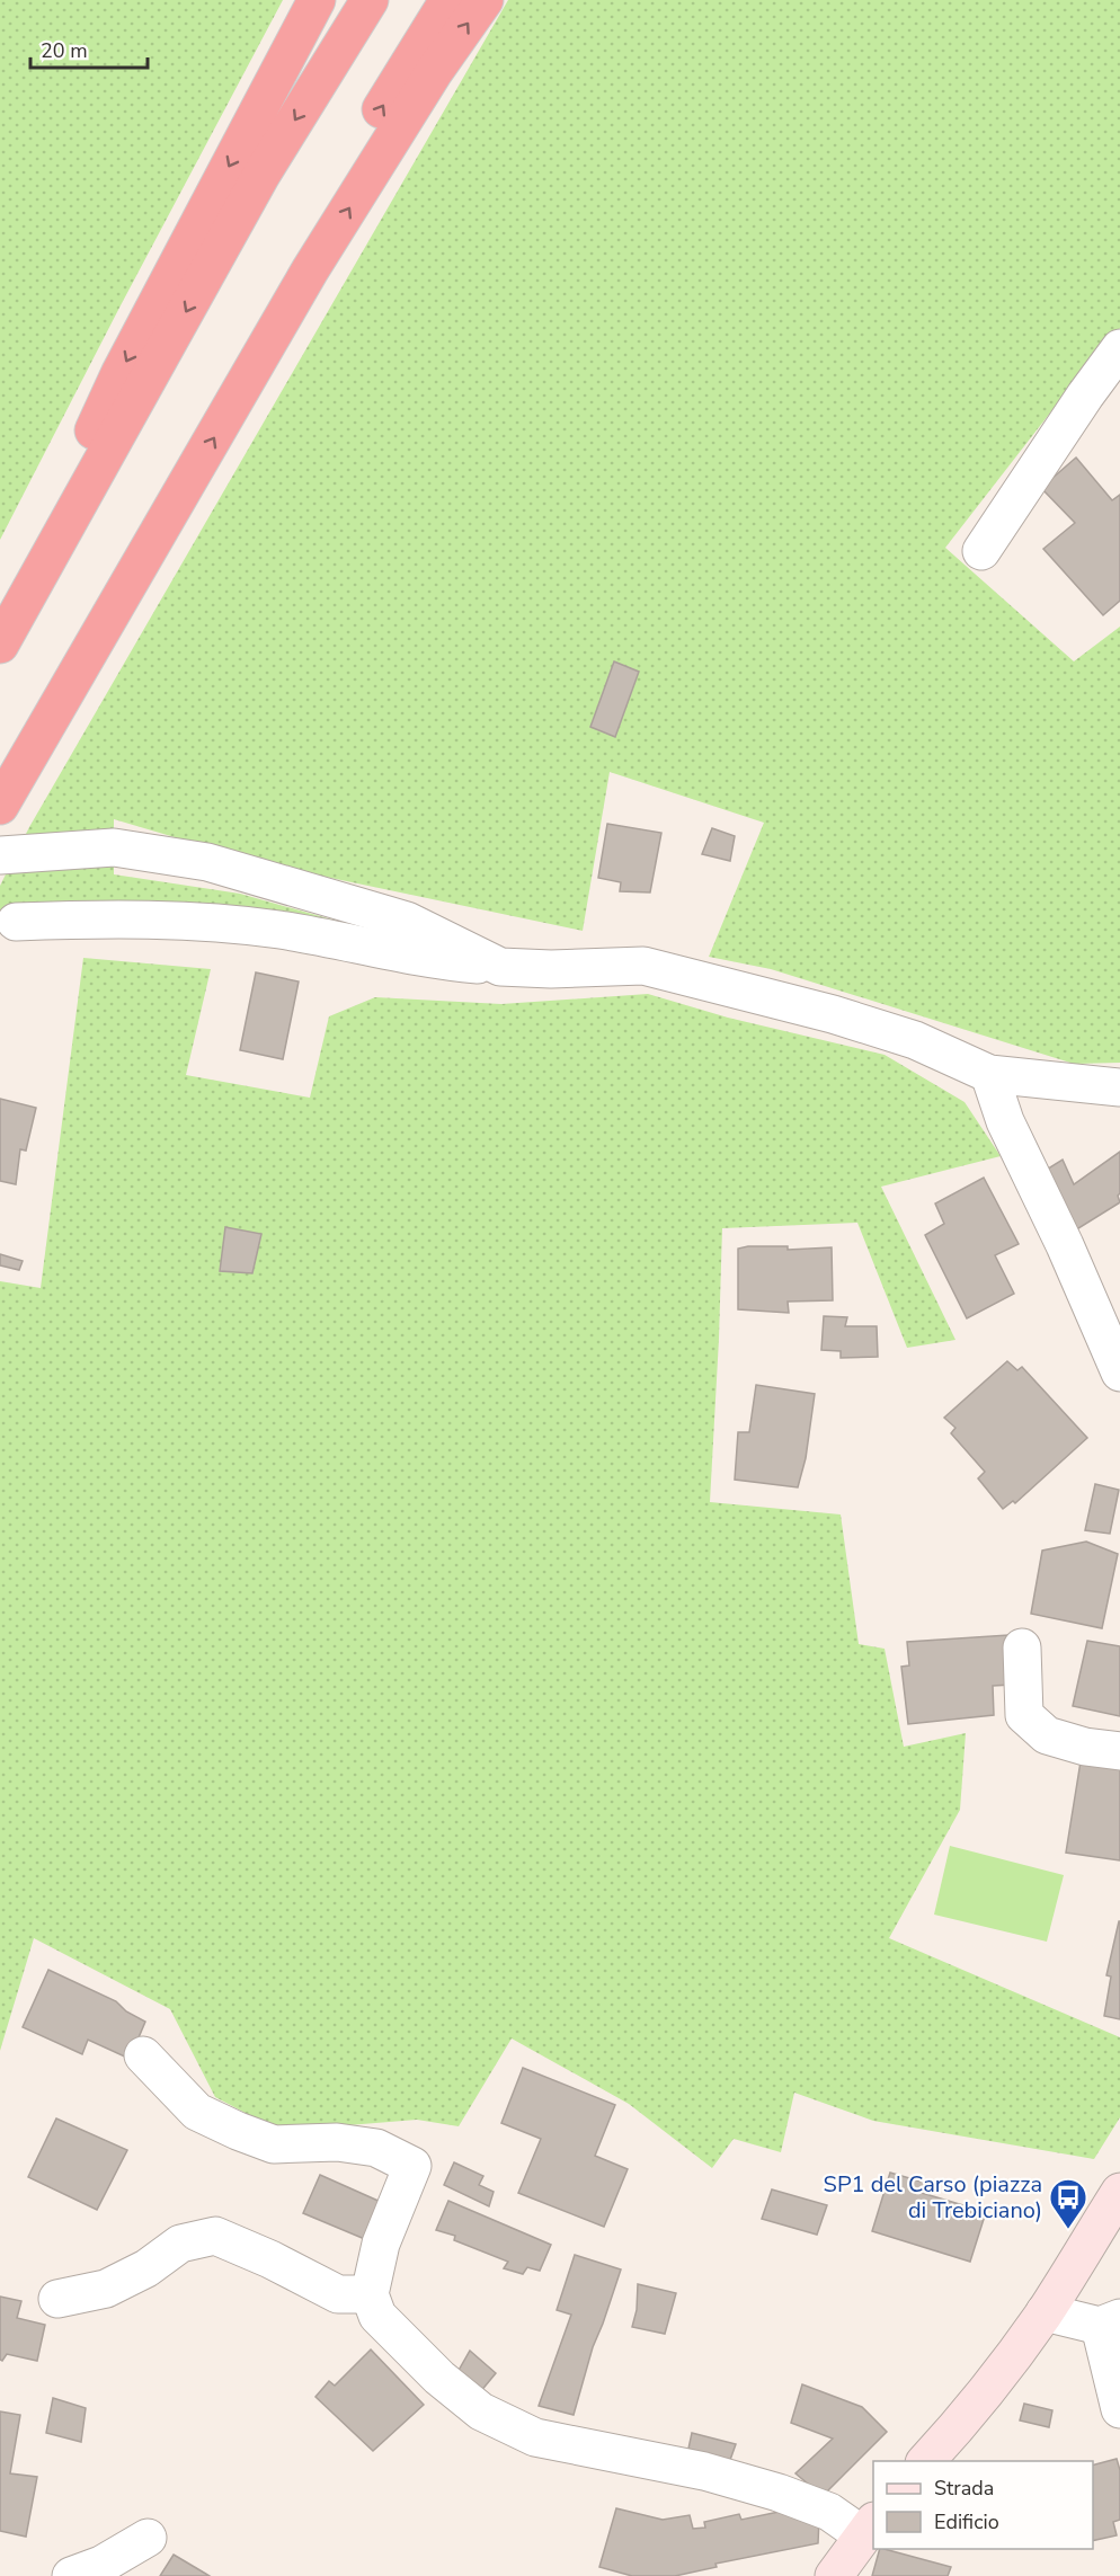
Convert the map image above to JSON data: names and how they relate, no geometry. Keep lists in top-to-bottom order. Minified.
{"places":{"bus stop":["SP1 del Carso (piazza di Trebiciano)"]},"legend":["Strada","Edificio"],"scale_bar":"20 m"}
